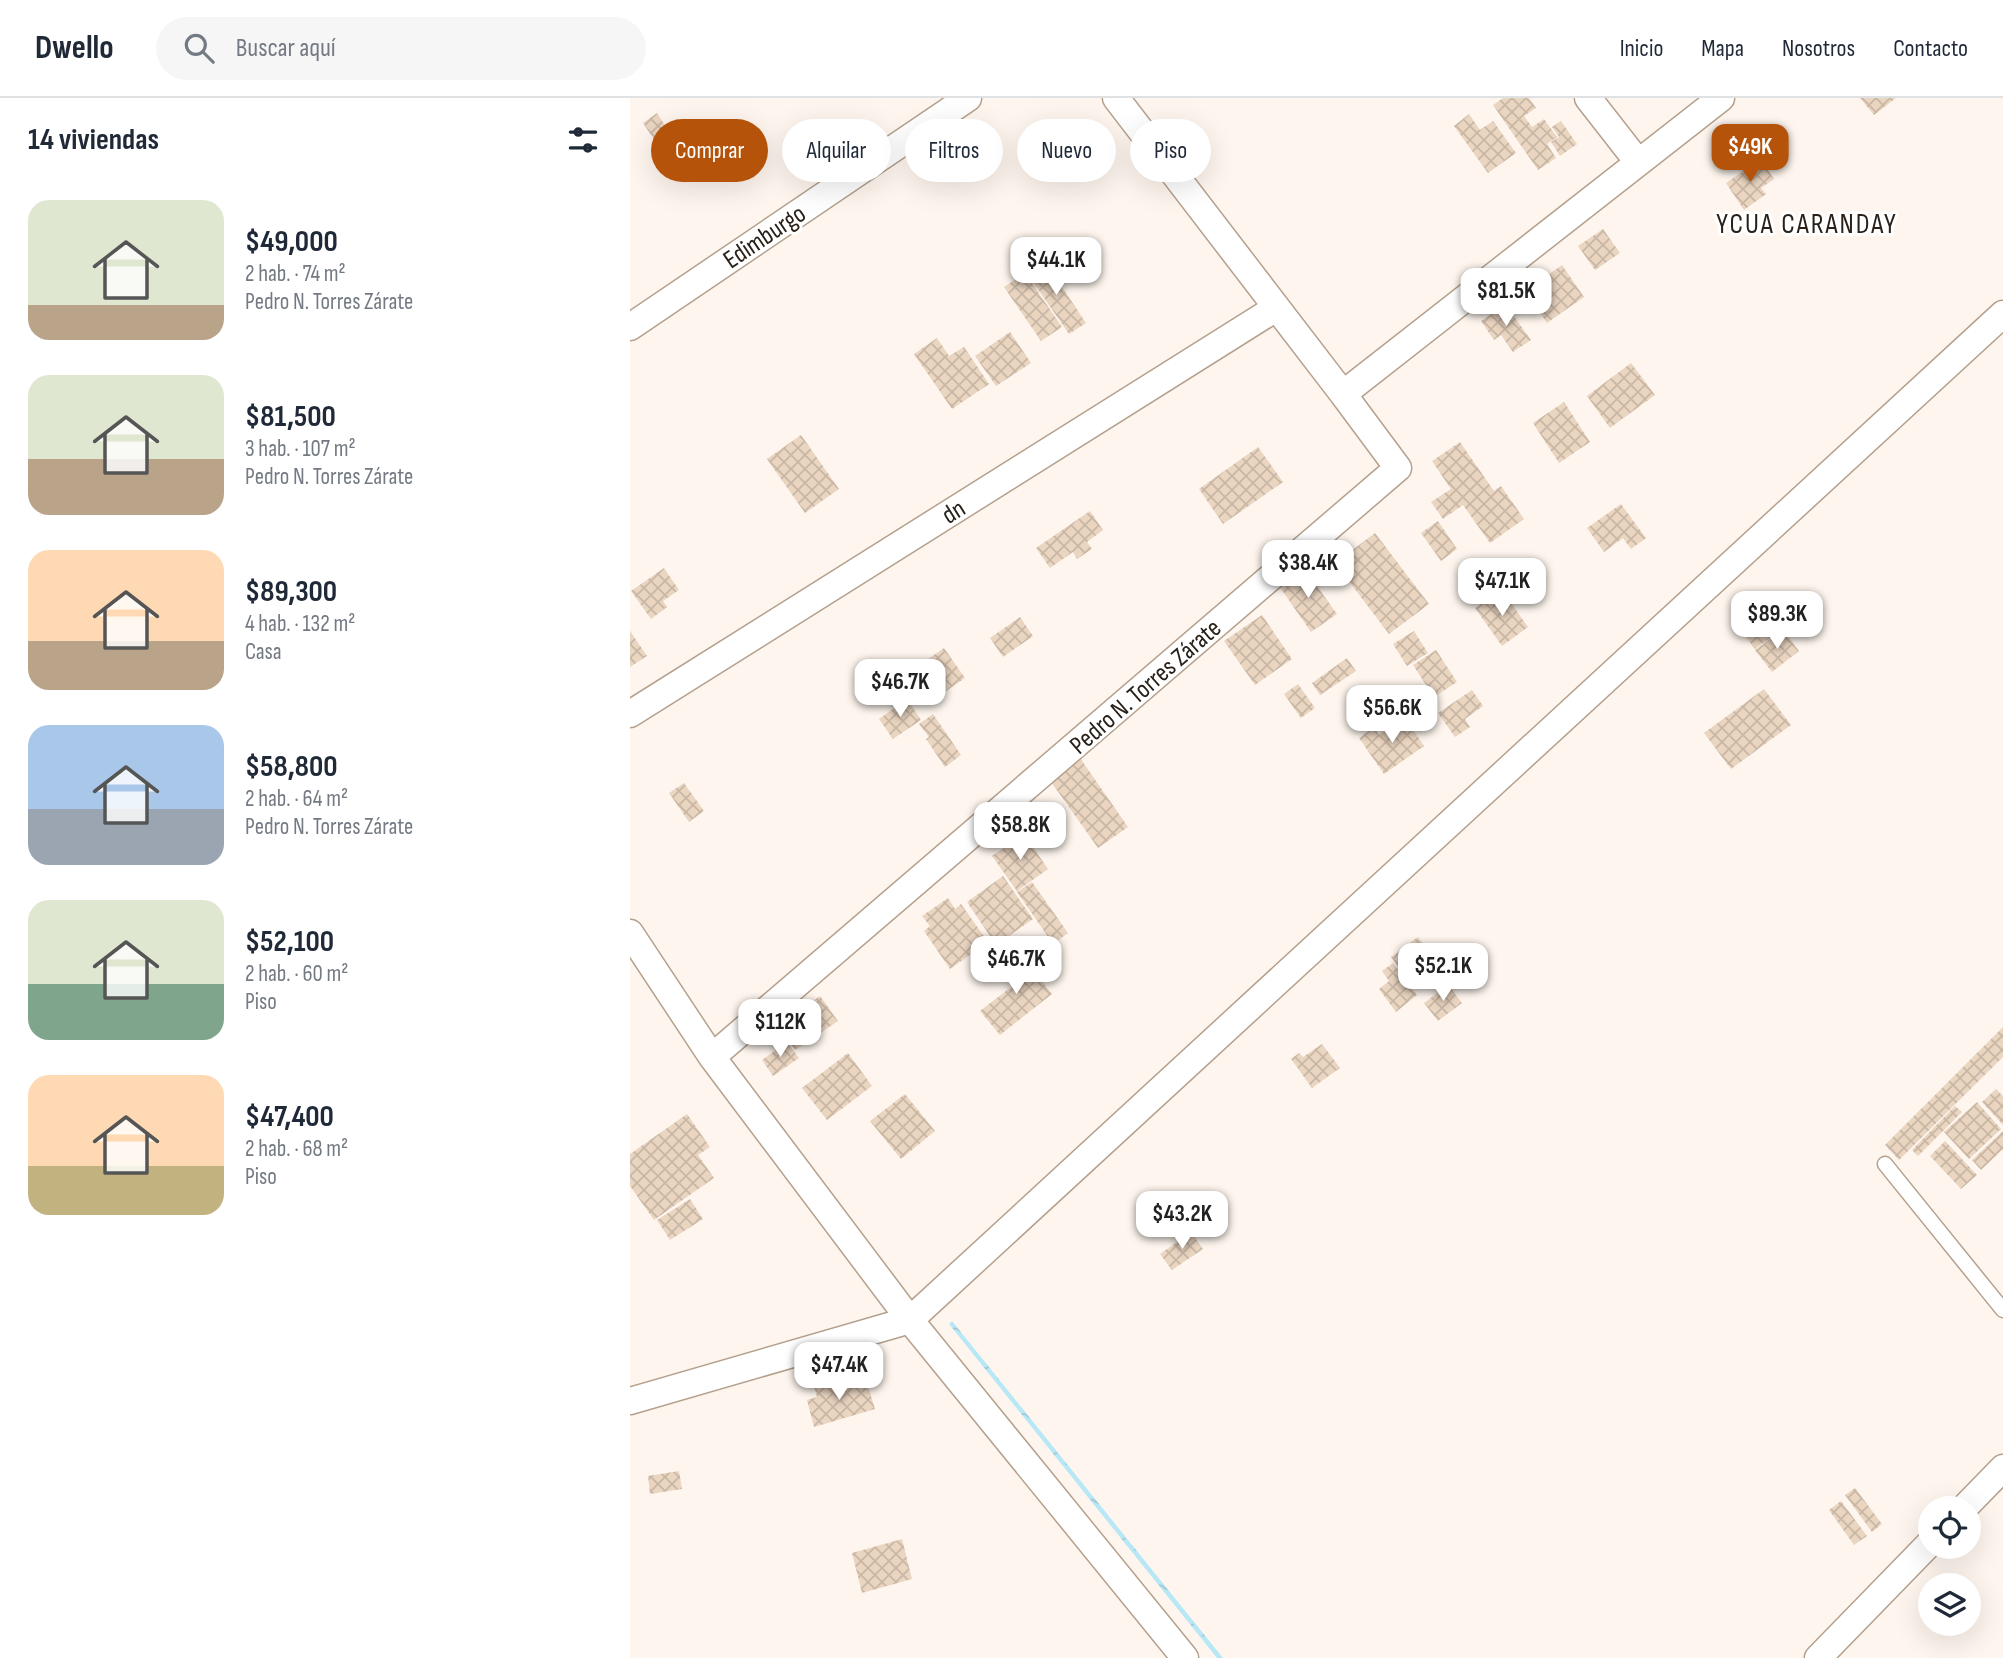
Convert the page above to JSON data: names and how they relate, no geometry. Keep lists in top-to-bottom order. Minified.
{"streets":{"street":["Edimburgo","dn","Pedro N. Torres Zárate"]},"districts":["YCUA CARANDAY"],"page":{"header":"Dwello","search":"Buscar aquí","nav":["Inicio","Mapa","Nosotros","Contacto"],"heading":"14 viviendas","chip":["Comprar","Alquilar","Filtros","Nuevo","Piso"],"price":["$49K","$44.1K","$81.5K","$38.4K","$47.1K","$89.3K","$46.7K","$56.6K","$58.8K","$46.7K","$52.1K","$112K","$43.2K","$47.4K"],"list":[{"name":"$49,000","note":"2 hab. · 74 m² · Pedro N. Torres Zárate"},{"name":"$81,500","note":"3 hab. · 107 m² · Pedro N. Torres Zárate"},{"name":"$89,300","note":"4 hab. · 132 m² · Casa"},{"name":"$58,800","note":"2 hab. · 64 m² · Pedro N. Torres Zárate"},{"name":"$52,100","note":"2 hab. · 60 m² · Piso"},{"name":"$47,400","note":"2 hab. · 68 m² · Piso"}]}}
